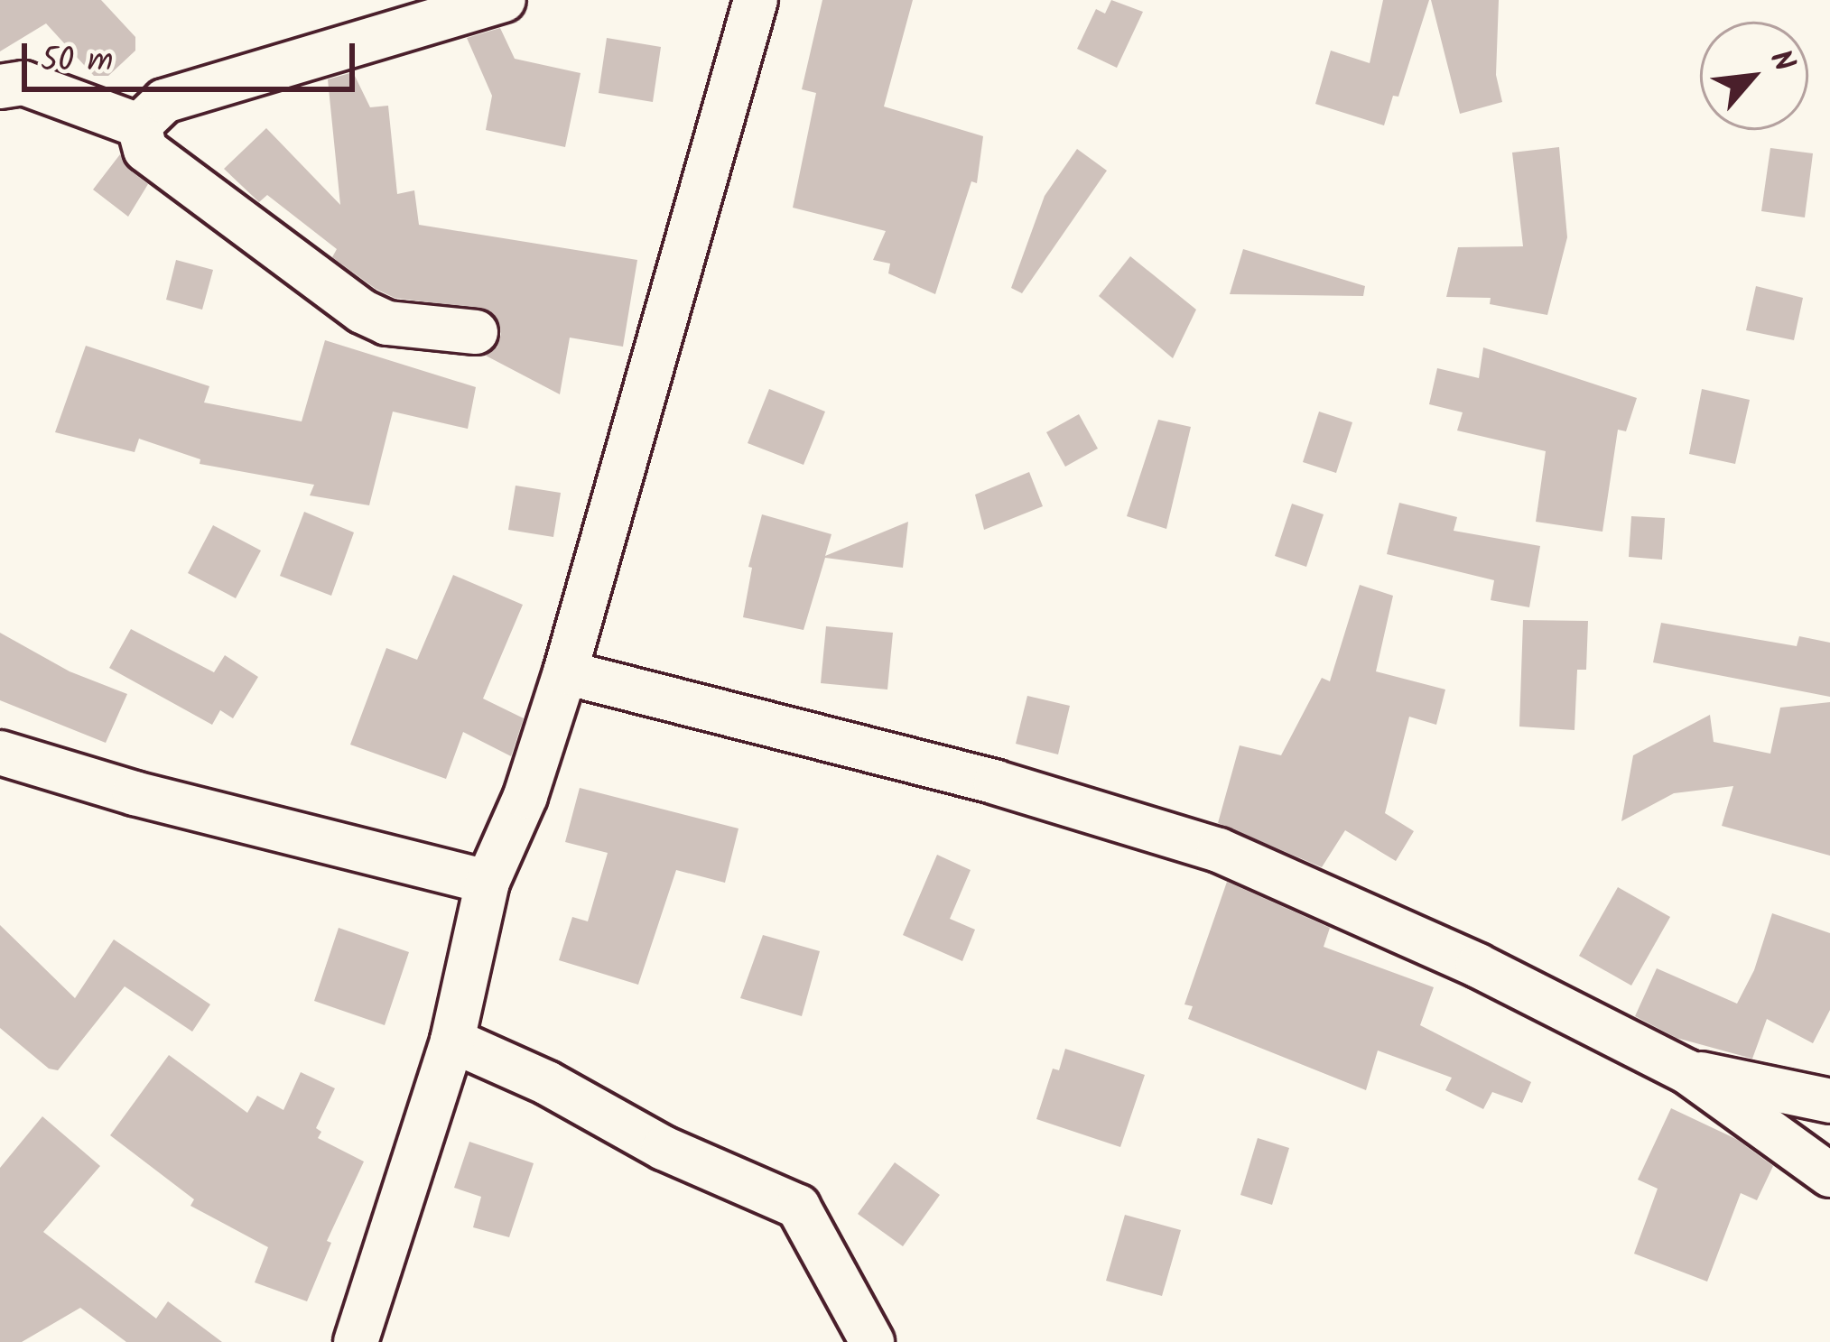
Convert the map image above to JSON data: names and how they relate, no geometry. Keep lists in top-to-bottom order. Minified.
{"scale_bar":"50 m","north":"top right"}
